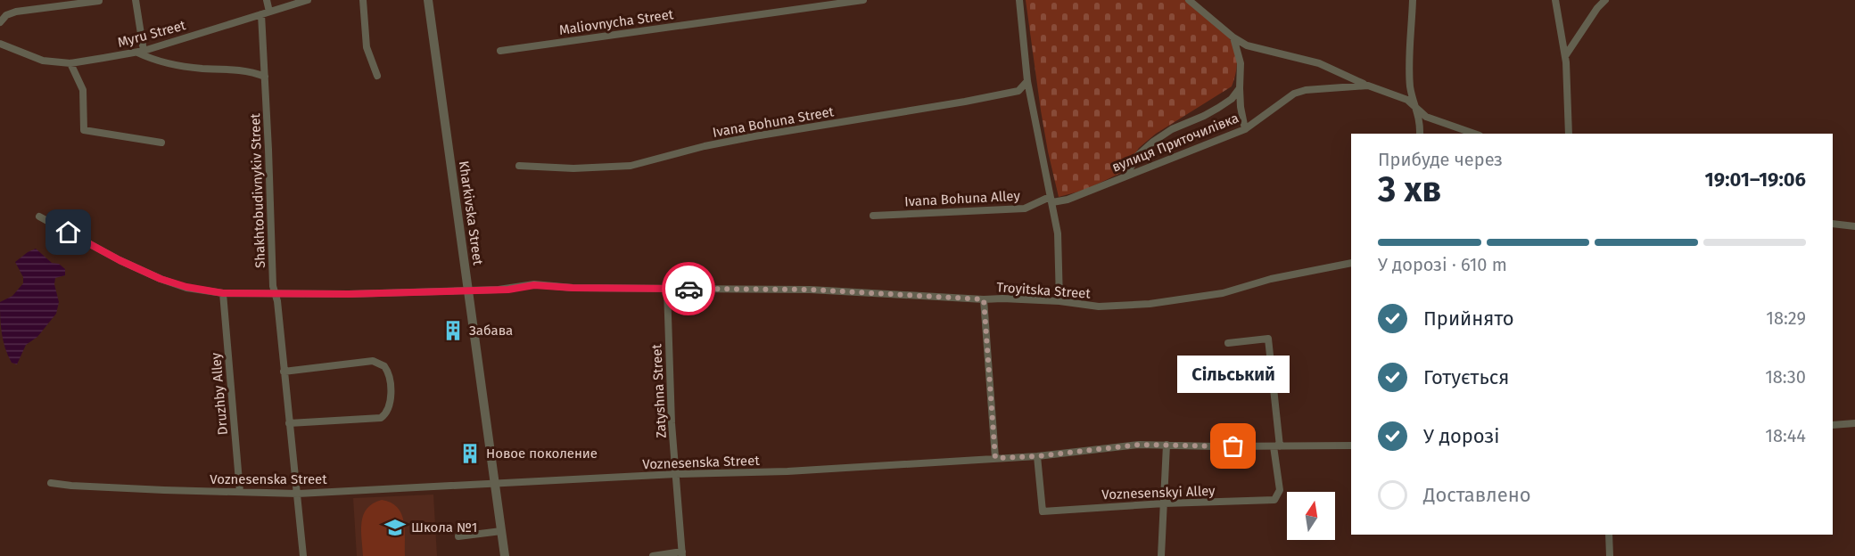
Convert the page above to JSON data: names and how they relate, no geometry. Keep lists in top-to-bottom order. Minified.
{"streets":{"street":["Maliovnycha Street","Myru Street","Ivana Bohuna Street","вулиця Приточилівка","Shakhtobudivnykiv Street","Ivana Bohuna Alley","Kharkivska Street","Troyitska Street","Zatyshna Street","Druzhby Alley","Voznesenska Street","Voznesenskyi Alley"]},"crossings":[["Myru Street","Shakhtobudivnykiv Street"],["вулиця Приточилівка","Ivana Bohuna Alley"],["Shakhtobudivnykiv Street","Troyitska Street"],["Shakhtobudivnykiv Street","Voznesenska Street"],["Kharkivska Street","Troyitska Street"],["Kharkivska Street","Voznesenska Street"],["Troyitska Street","Zatyshna Street"],["Troyitska Street","Druzhby Alley"],["Zatyshna Street","Voznesenska Street"],["Druzhby Alley","Voznesenska Street"],["Voznesenska Street","Voznesenskyi Alley"]],"places":{"building":["Забава","Новое поколение"],"other":["Сільський"],"school or university":["Школа №1"]},"north":"top","page":{"heading":["3 хв","Прибуде через","19:01–19:06"],"bar":"У дорозі · 610 m","list":[["Прийнято","18:29"],["Готується","18:30"],["У дорозі","18:44"],"Доставлено"],"bubble":"Сільський"}}
